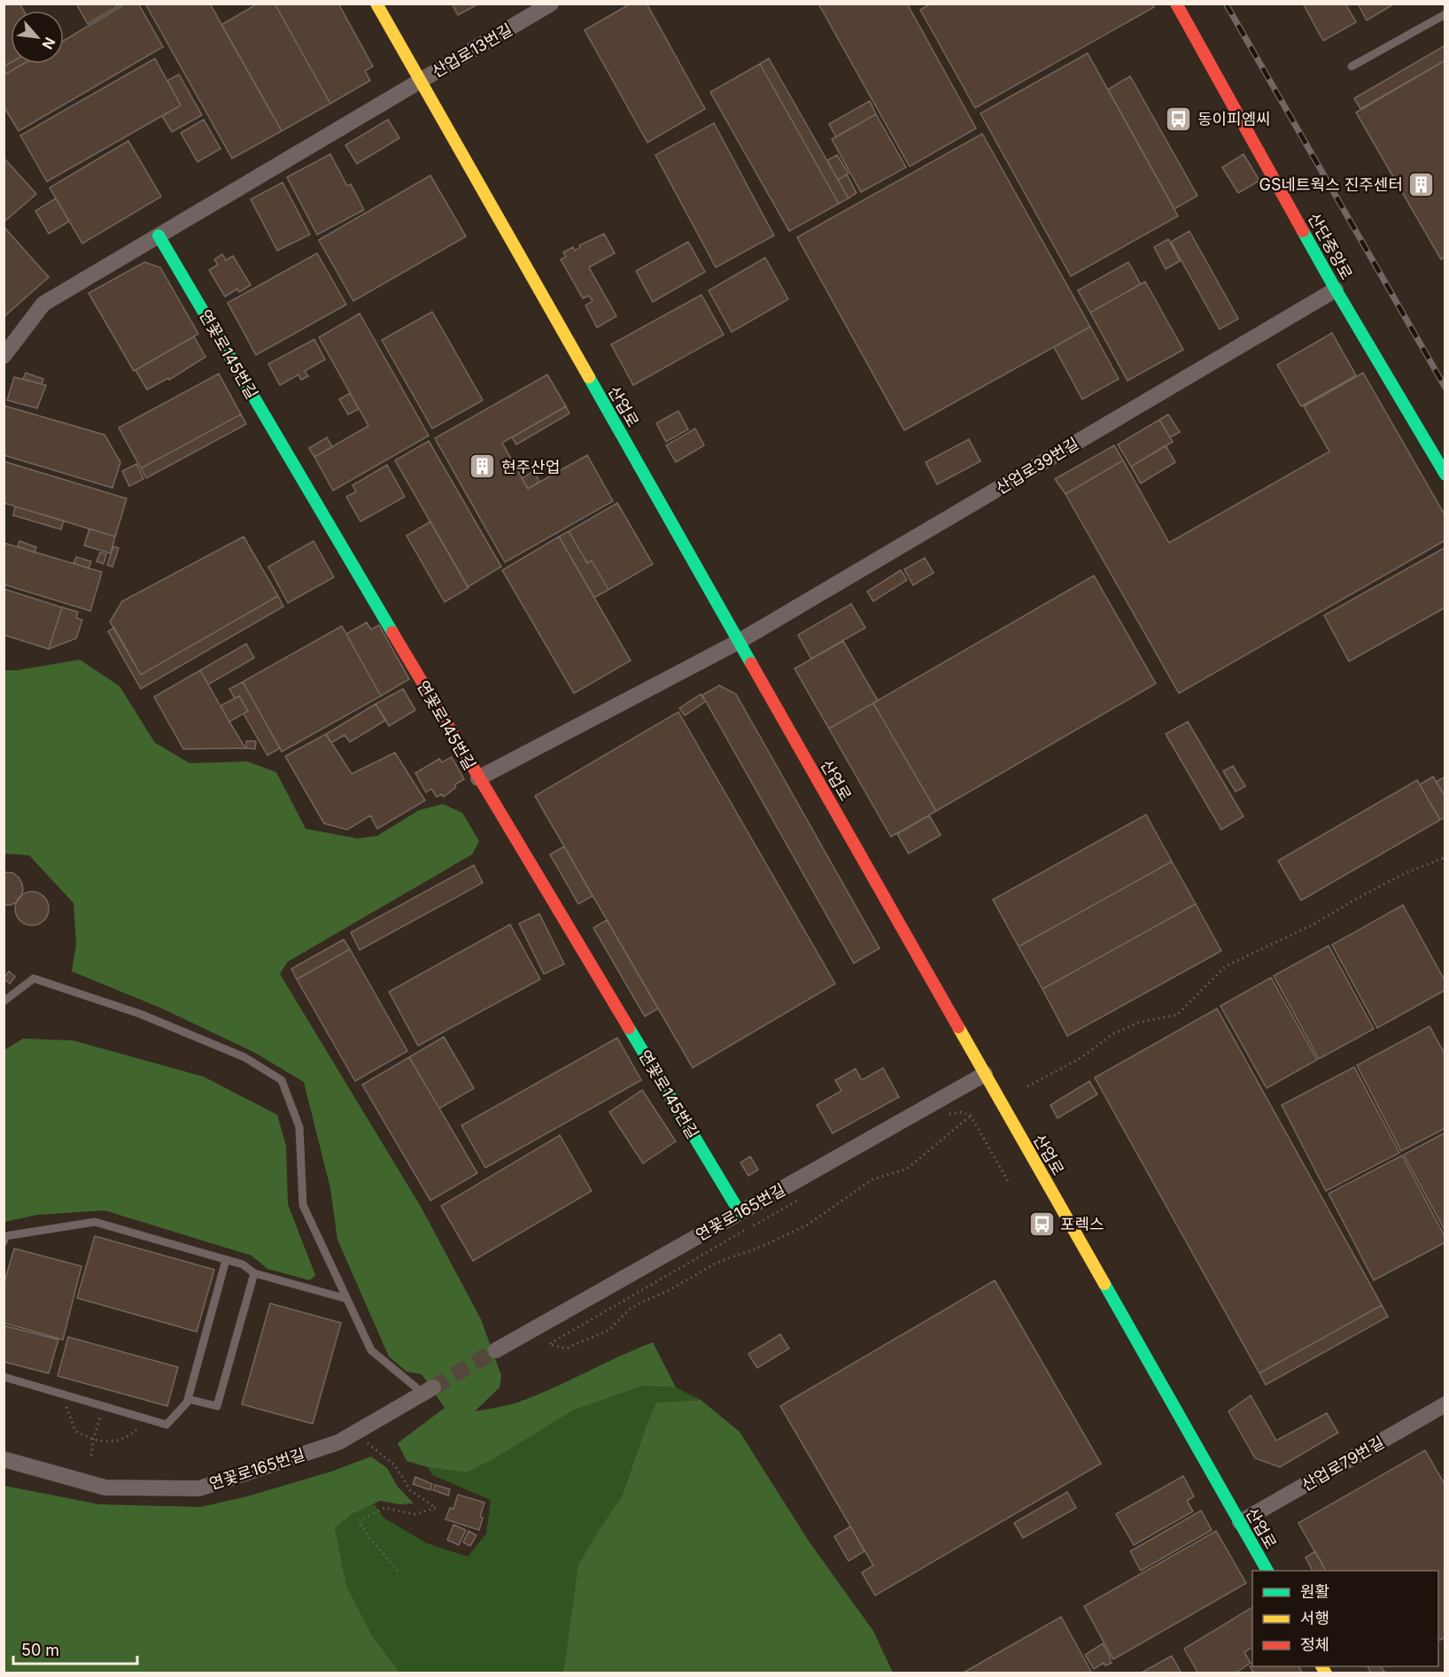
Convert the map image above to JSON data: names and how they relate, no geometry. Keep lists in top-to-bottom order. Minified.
{"streets":{"street":["산업로13번길","산단중앙로","연꽃로145번길","산업로","산업로39번길","연꽃로165번길","산업로79번길"]},"crossings":[["산업로13번길","산업로"],["산단중앙로","산업로39번길"],["연꽃로145번길","산업로39번길"],["연꽃로145번길","연꽃로165번길"],["산업로","산업로39번길"],["산업로","연꽃로165번길"],["산업로","산업로79번길"]],"places":{"bus stop":["동이피엠씨","포렉스"],"building":["GS네트웍스 진주센터","현주산업"]},"legend":["원활","서행","정체"],"scale_bar":"50 m","north":"bottom right"}
